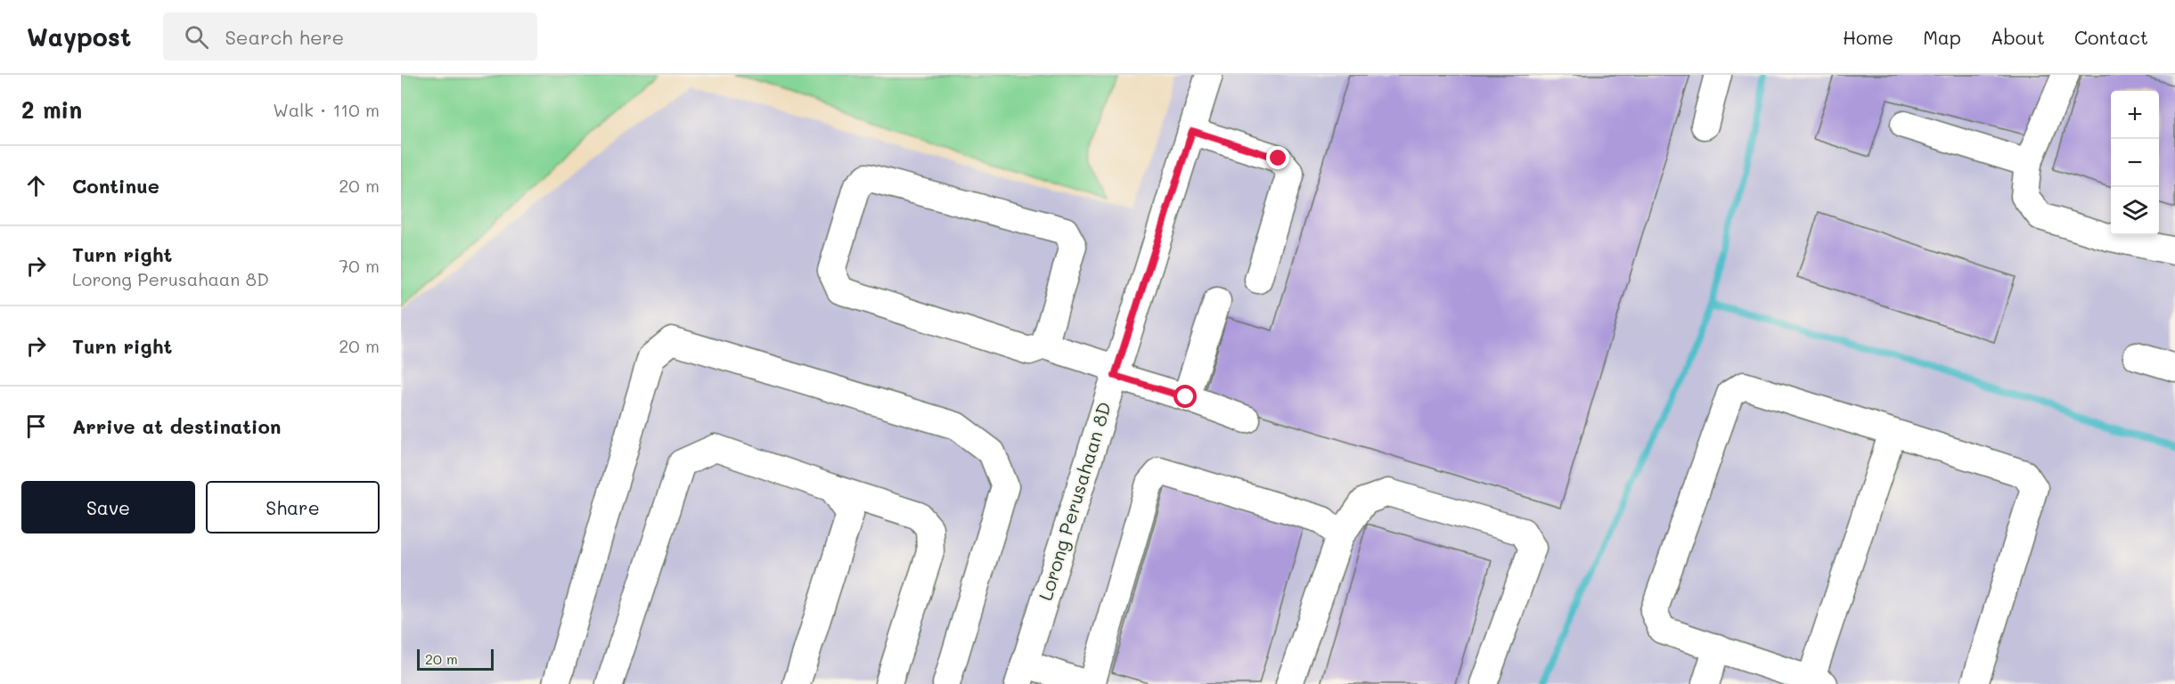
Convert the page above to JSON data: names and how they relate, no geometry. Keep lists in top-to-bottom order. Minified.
{"streets":{"street":["Lorong Perusahaan 8D"]},"scale_bar":"20 m","page":{"header":"Waypost","search":"Search here","nav":["Home","Map","About","Contact"],"heading":["2 min","Walk · 110 m"],"map_buttons":["+","−"],"list":[["Continue","20 m"],["Turn right","Lorong Perusahaan 8D","70 m"],["Turn right","20 m"],"Arrive at destination"],"buttons":["Save","Share"],"scale":"20 m"}}
